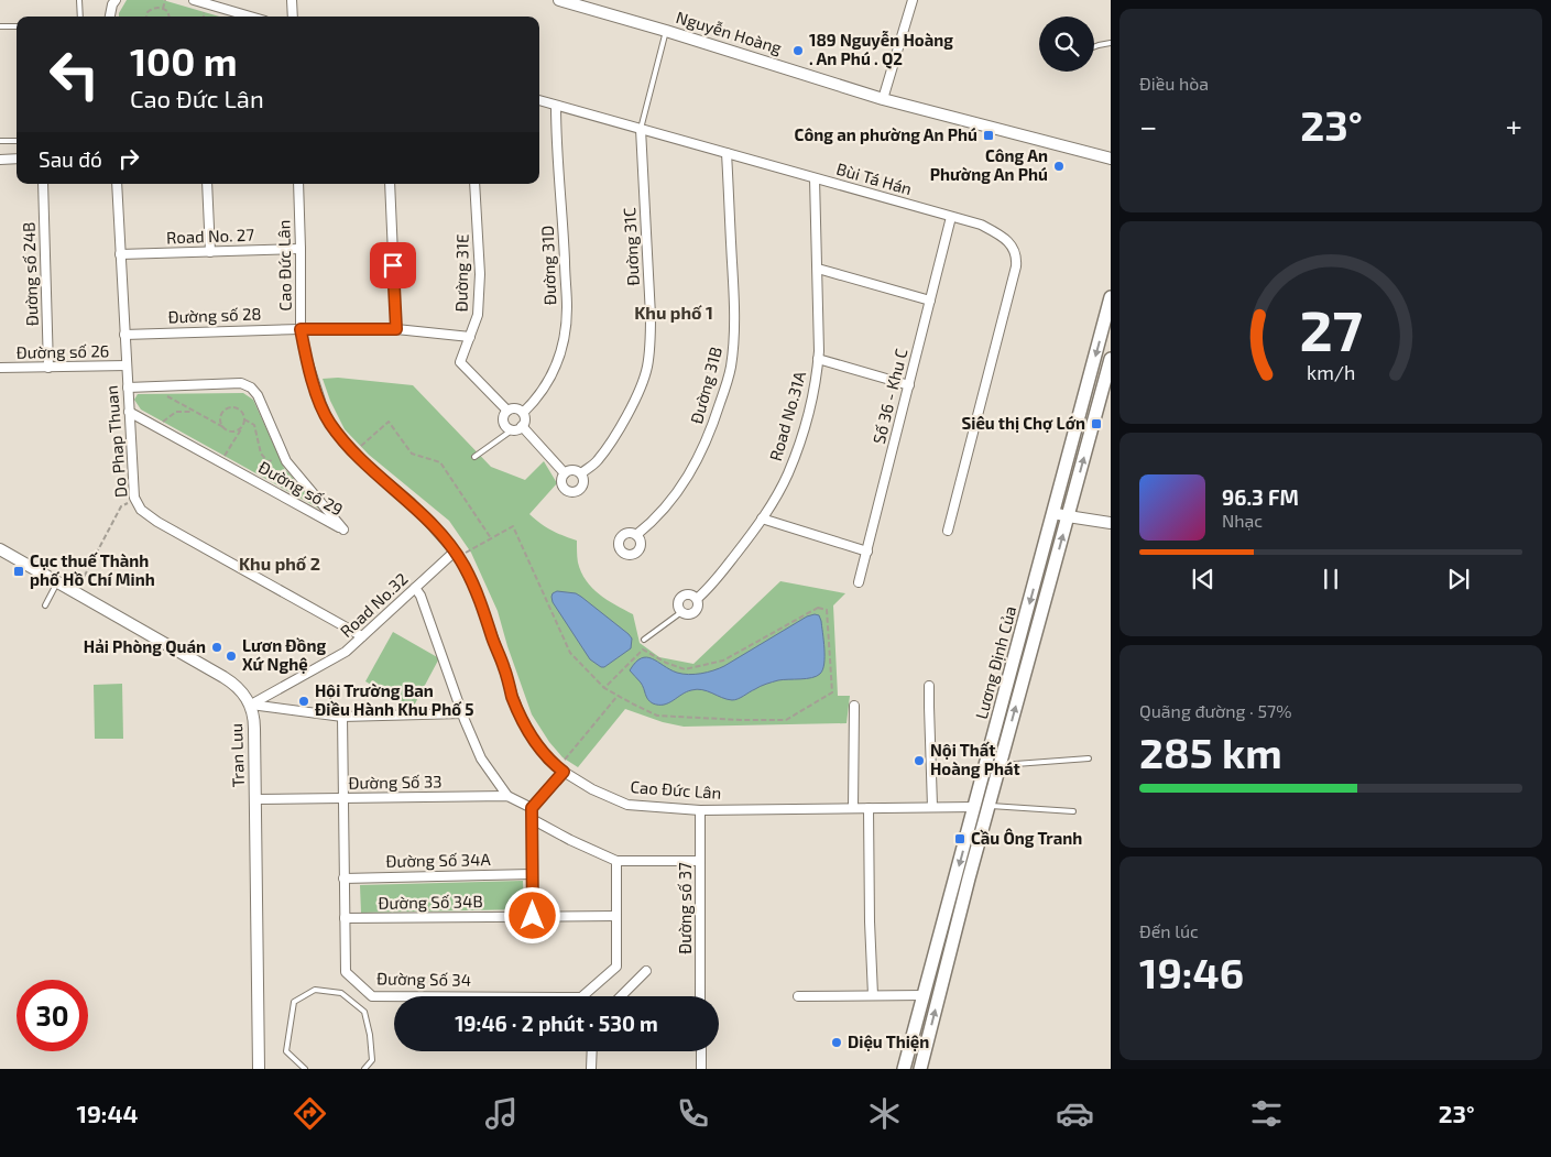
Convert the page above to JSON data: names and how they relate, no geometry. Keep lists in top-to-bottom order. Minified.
{"streets":{"main road":["Lương Định Của"],"street":["Nguyễn Hoàng","Bùi Tá Hán","Road No. 27","Đường 31C","Cao Đức Lân","Đường 31D","Đường 31E","Đường số 24B","Đường số 28","Đường số 26","Đường 31B","Số 36 - Khu C","Road No.31A","Do Phap Thuan","Đường số 29","Road No.32","Tran Luu","Đường Số 33","Đường Số 34A","Đường Số 34B","Đường số 37","Đường Số 34"]},"crossings":[["Bùi Tá Hán","Đường 31C"],["Bùi Tá Hán","Đường 31D"],["Bùi Tá Hán","Đường 31B"],["Bùi Tá Hán","Số 36 - Khu C"],["Bùi Tá Hán","Road No.31A"],["Road No. 27","Cao Đức Lân"],["Road No. 27","Do Phap Thuan"],["Cao Đức Lân","Đường số 28"],["Cao Đức Lân","Road No.32"],["Cao Đức Lân","Lương Định Của"],["Cao Đức Lân","Đường số 37"],["Đường 31D","Đường 31E"],["Đường 31E","Đường số 28"],["Đường số 24B","Đường số 26"],["Đường số 28","Do Phap Thuan"],["Đường số 26","Do Phap Thuan"],["Do Phap Thuan","Đường số 29"],["Do Phap Thuan","Road No.32"],["Road No.32","Tran Luu"],["Tran Luu","Đường Số 33"],["Đường Số 33","Đường Số 34"],["Đường Số 34A","Đường Số 34"],["Đường Số 34B","Đường Số 34"]],"districts":["Khu phố 1","Khu phố 2"],"places":{"other":["189 Nguyễn Hoàng . An Phú . Q2","Công An Phường An Phú","Hải Phòng Quán","Lươn Đồng Xứ Nghệ","Hội Trường Ban Điều Hành Khu Phố 5","Nội Thất Hoàng Phát","Diệu Thiện"],"transit":["Công an phường An Phú","Siêu thị Chợ Lớn","Cục thuế Thành phố Hồ Chí Minh","Cầu Ông Tranh"]},"page":{"tile":["Điều hòa",["Quãng đường · 57%","285 km"],["Đến lúc","19:46"]],"turn":["100 m","Cao Đức Lân"],"heat":["−","23°","+"],"then":"Sau đó","song":["96.3 FM","Nhạc"],"limit":"30","trip":"19:46 · 2 phút · 530 m","tabs":["19:44","23°"],"gauge":["27","km/h"]}}
